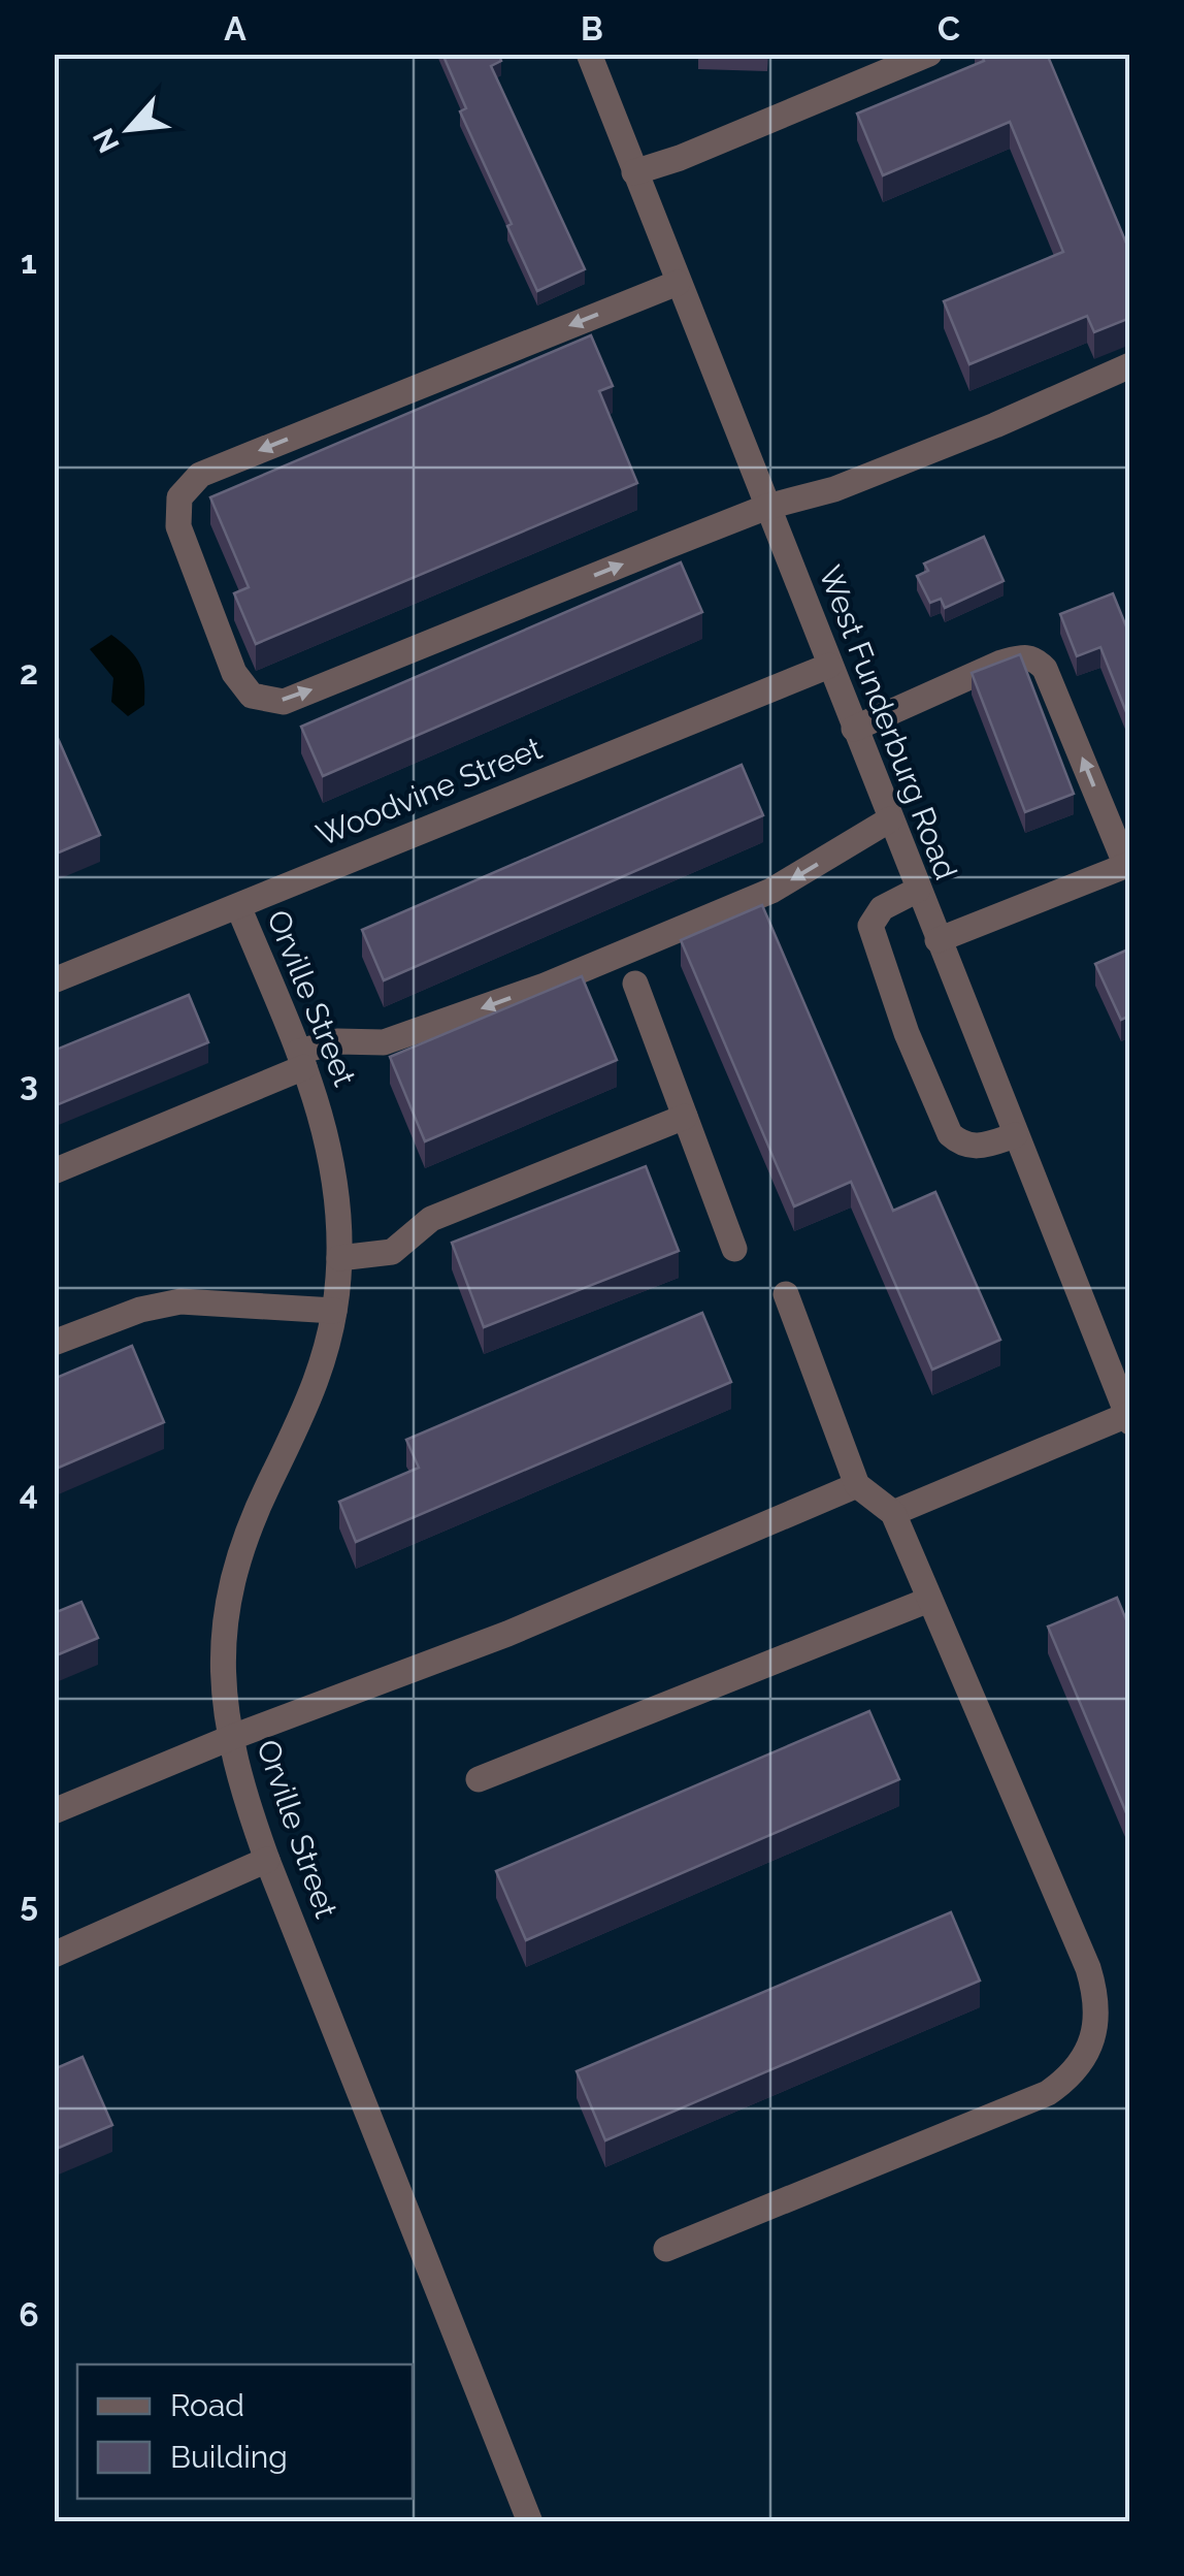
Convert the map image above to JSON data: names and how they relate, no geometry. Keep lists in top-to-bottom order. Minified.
{"streets":{"street":["West Funderburg Road","Woodvine Street","Orville Street"]},"crossings":[["West Funderburg Road","Woodvine Street"],["Woodvine Street","Orville Street"]],"legend":["Road","Building"],"north":"bottom left","grid":{"columns":["A","B","C"],"rows":["1","2","3","4","5","6"]}}
